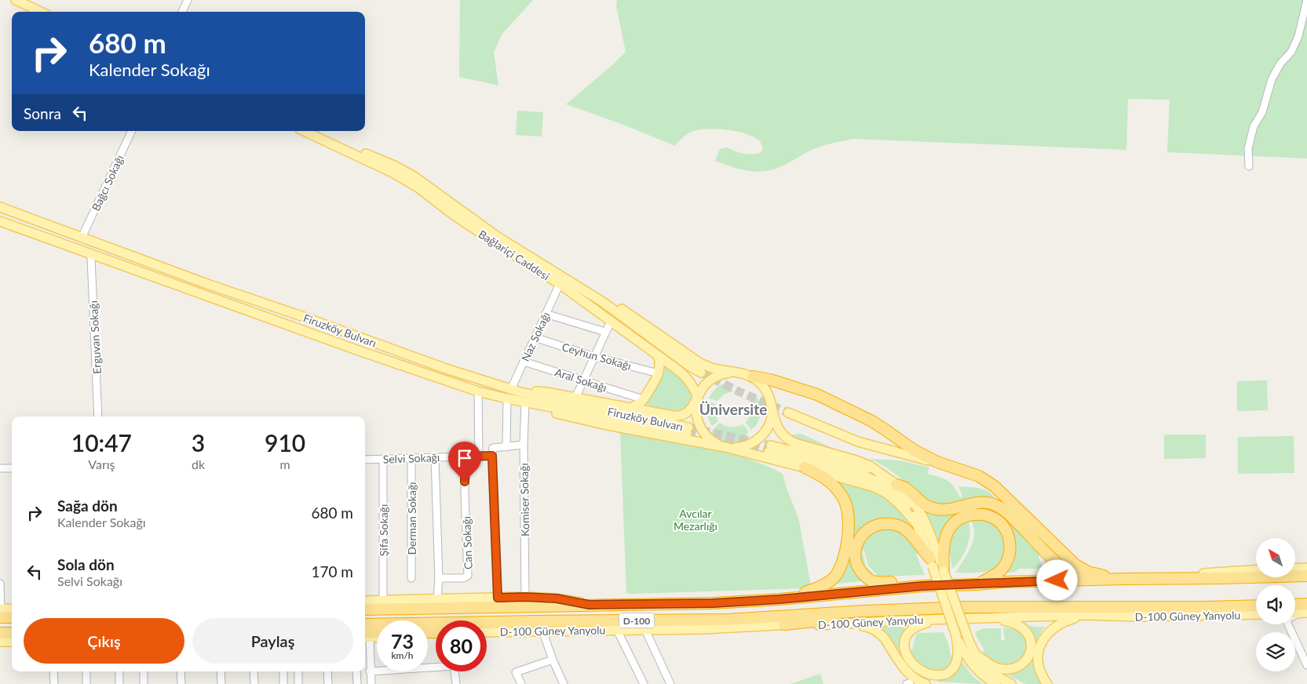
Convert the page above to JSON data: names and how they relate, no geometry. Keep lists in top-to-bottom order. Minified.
{"streets":{"highway":["D-100"],"main road":["Bağlariçi Caddesi","Firuzköy Bulvarı","D-100 Güney Yanyolu"],"street":["Bağcı Sokağı","Naz Sokağı","Erguvan Sokağı","Ceyhun Sokağı","Aral Sokağı","Selvi Sokağı","Komiser Sokağı","Derman Sokağı","Şifa Sokağı","Can Sokağı"]},"crossings":[["Bağcı Sokağı","Firuzköy Bulvarı"],["Bağlariçi Caddesi","Naz Sokağı"],["Firuzköy Bulvarı","Naz Sokağı"],["Firuzköy Bulvarı","Erguvan Sokağı"],["Firuzköy Bulvarı","Komiser Sokağı"],["Naz Sokağı","Ceyhun Sokağı"],["Naz Sokağı","Aral Sokağı"],["Selvi Sokağı","Komiser Sokağı"],["Selvi Sokağı","Derman Sokağı"],["Selvi Sokağı","Şifa Sokağı"],["Selvi Sokağı","Can Sokağı"]],"districts":["Üniversite"],"parks":["Avcılar Mezarlığı"],"north":"top left","page":{"turn":["680 m","Kalender Sokağı"],"then":"Sonra","eta":["10:47","Varış","3","dk","910","m"],"list":[{"name":"Sağa dön","note":"Kalender Sokağı","value":"680 m"},{"name":"Sola dön","note":"Selvi Sokağı","value":"170 m"}],"buttons":["Çıkış","Paylaş"],"speed":"73 km/h","limit":"80"}}
